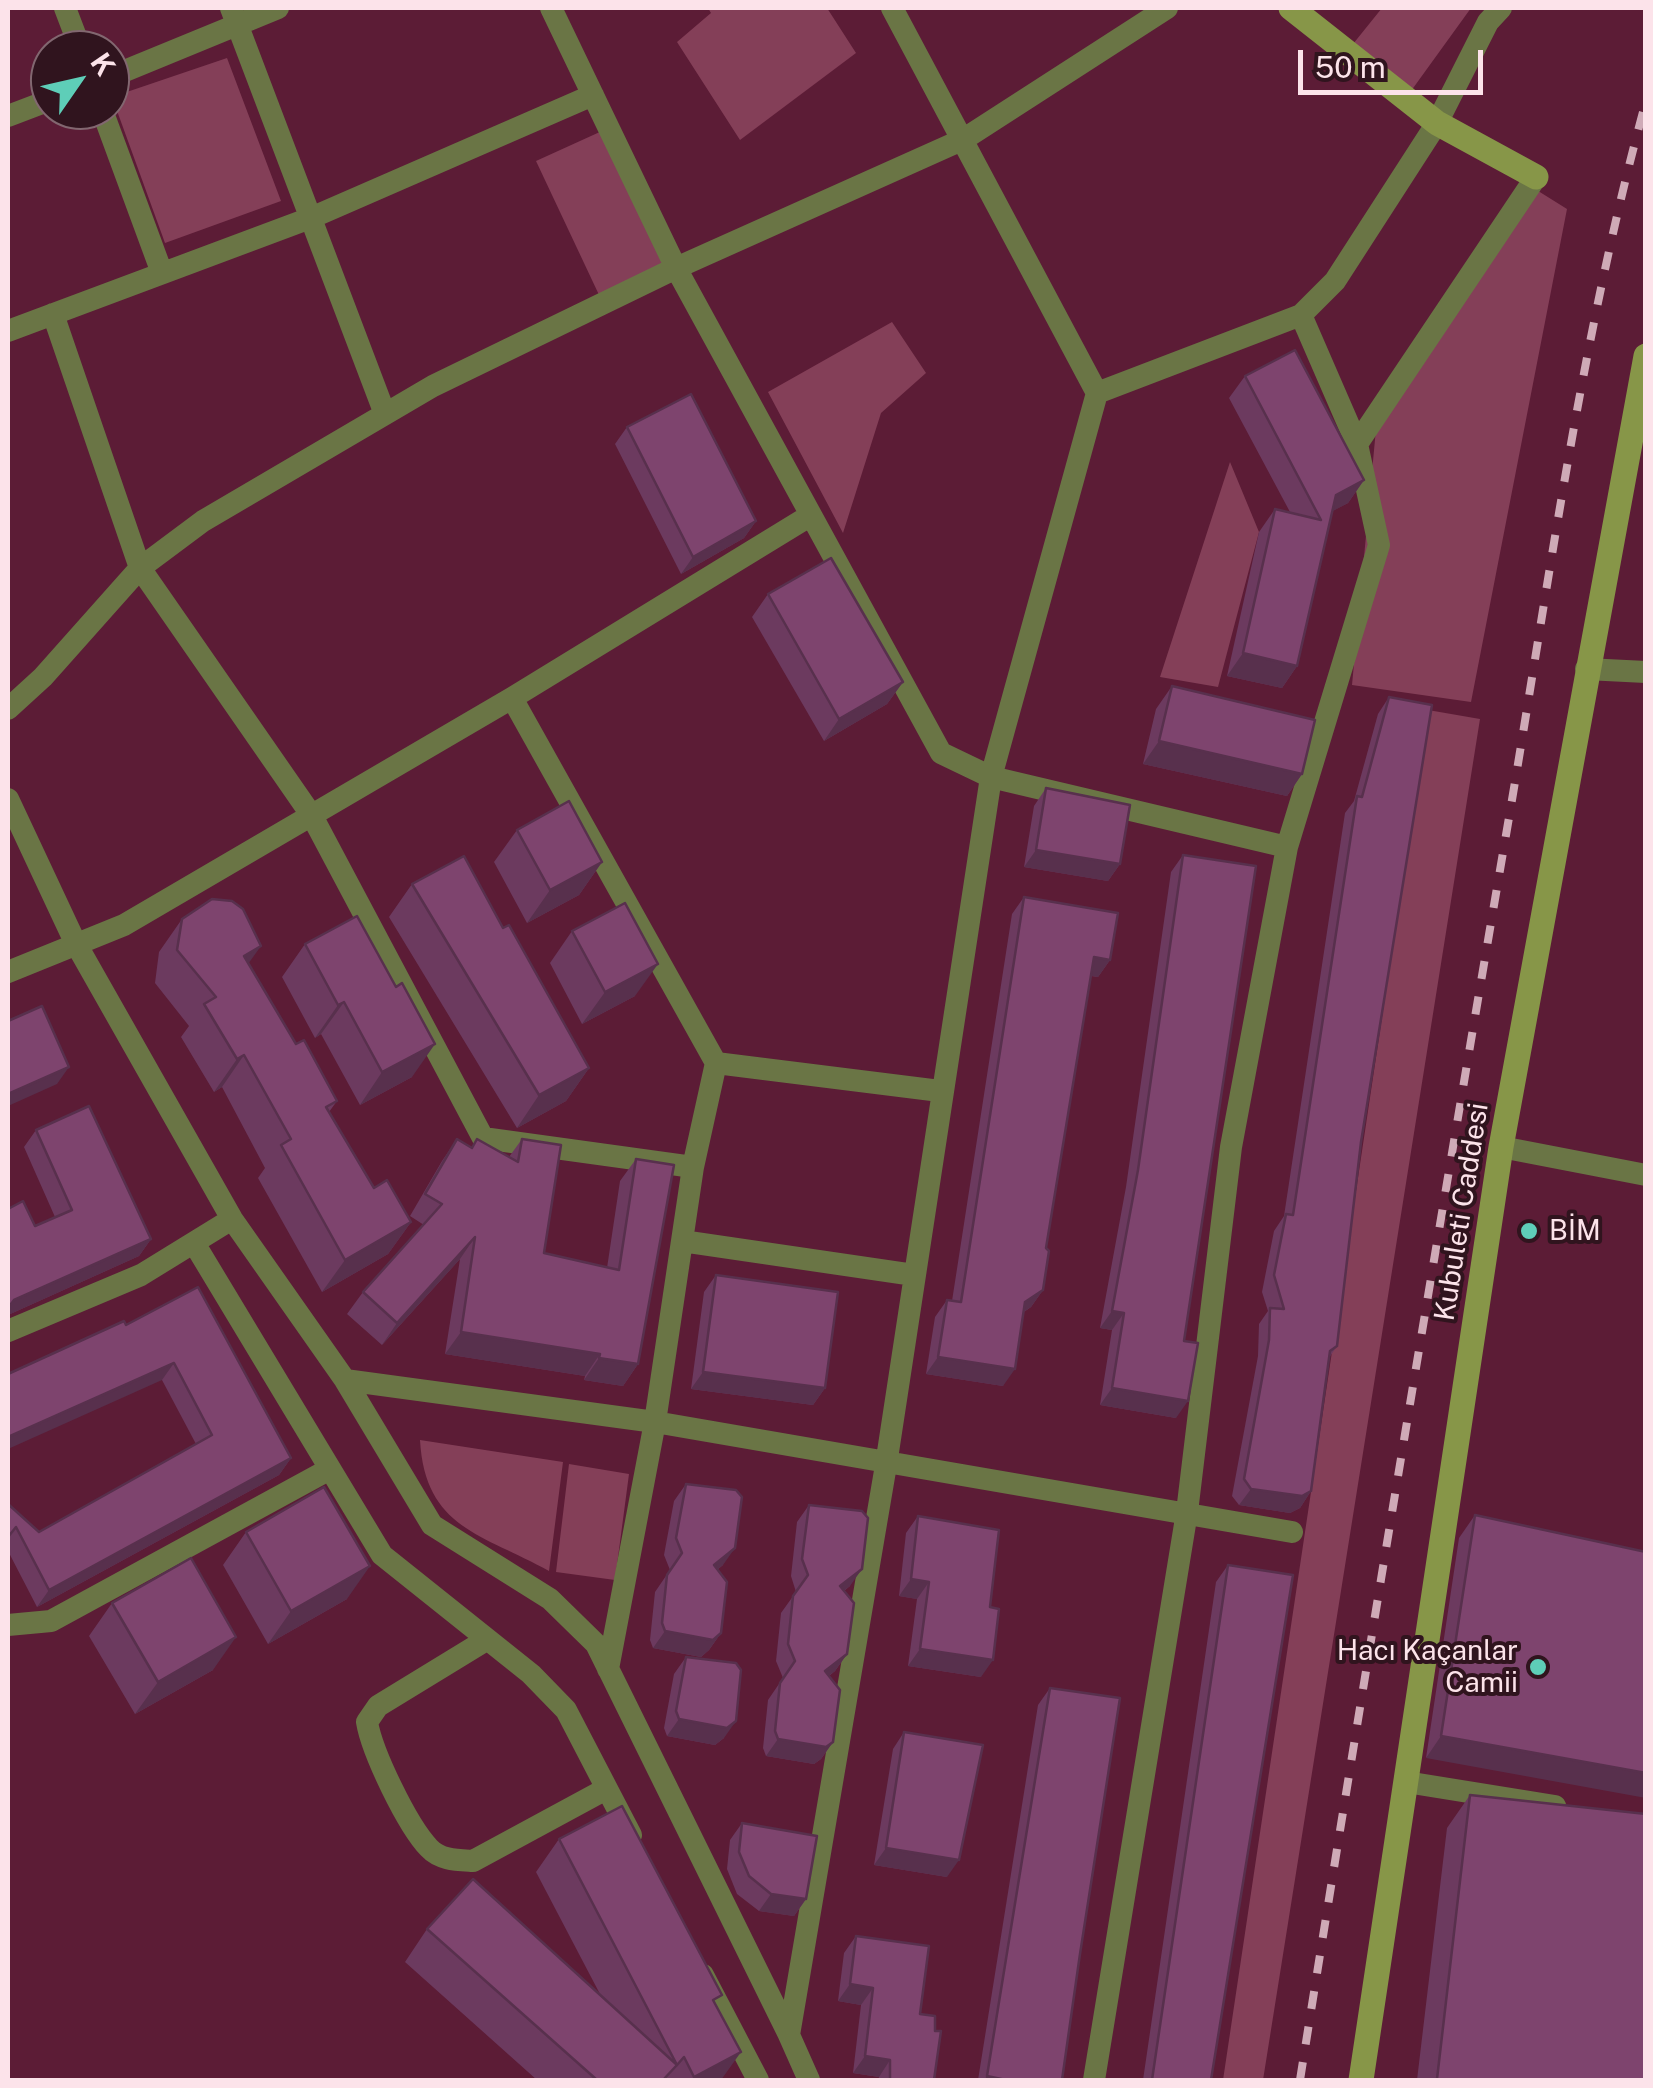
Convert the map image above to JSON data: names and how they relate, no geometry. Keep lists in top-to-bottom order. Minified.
{"streets":{"street":["Kubuleti Caddesi"]},"places":["BİM","Hacı Kaçanlar Camii"],"scale_bar":"50 m","north":"top right"}
